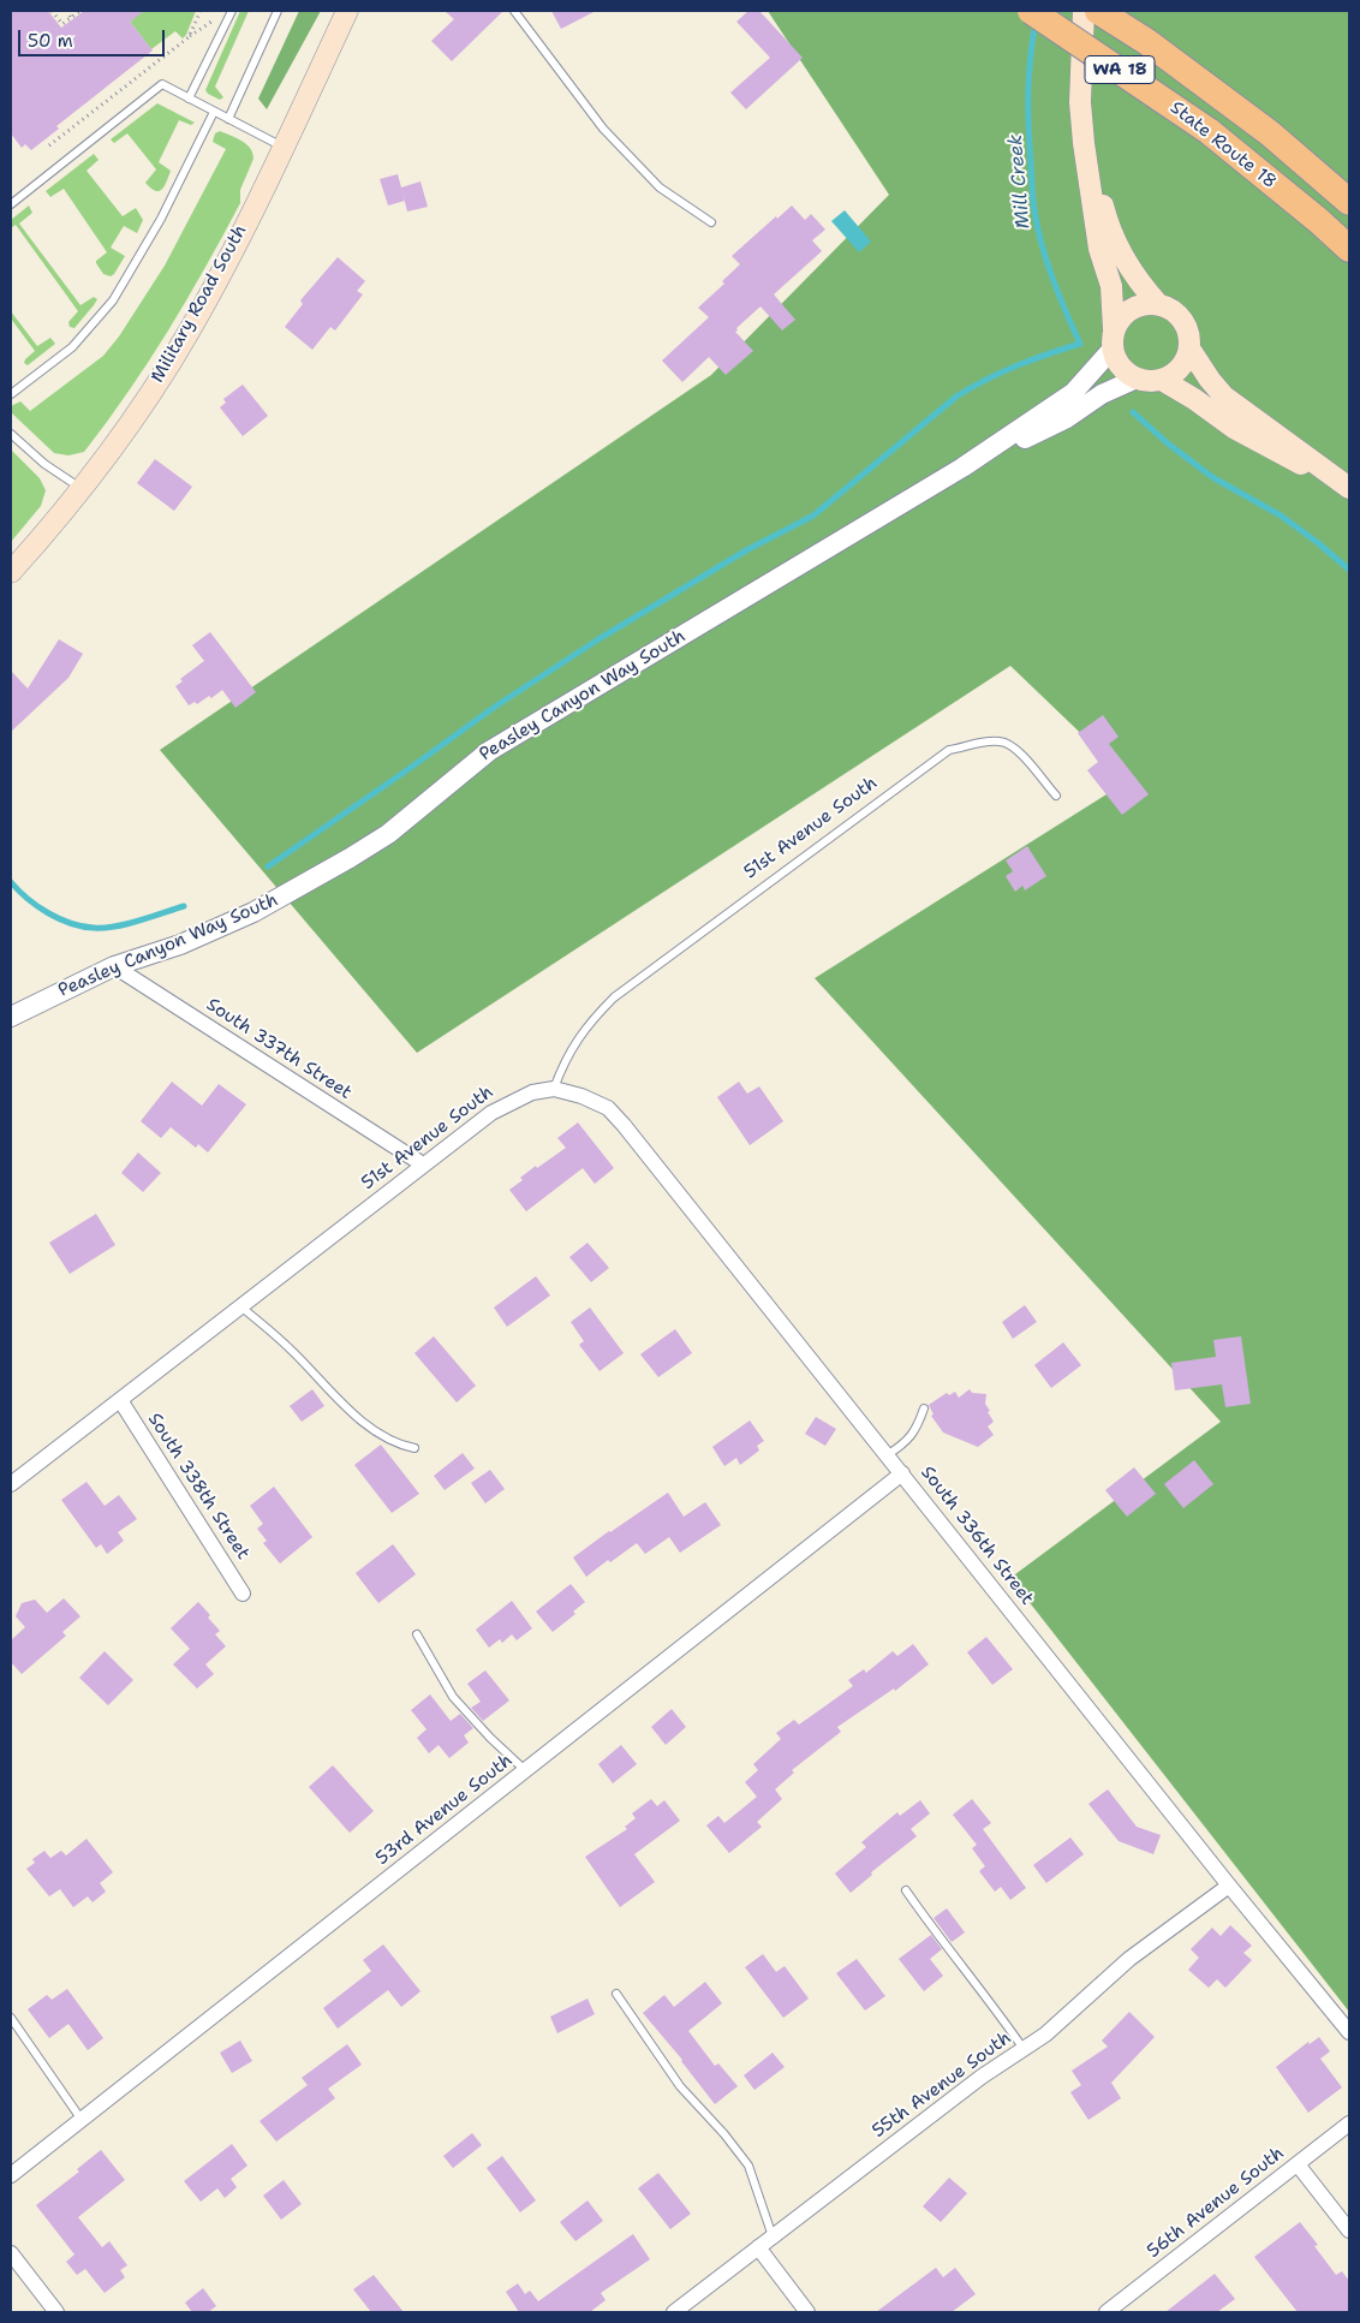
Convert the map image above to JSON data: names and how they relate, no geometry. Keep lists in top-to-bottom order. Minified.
{"streets":{"highway":["WA 18","State Route 18"],"main road":["Military Road South"],"street":["Peasley Canyon Way South","51st Avenue South","South 337th Street","South 338th Street","South 336th Street","53rd Avenue South","55th Avenue South","56th Avenue South"]},"crossings":[["Peasley Canyon Way South","South 337th Street"],["51st Avenue South","South 337th Street"],["51st Avenue South","South 338th Street"],["51st Avenue South","South 336th Street"],["South 336th Street","53rd Avenue South"],["South 336th Street","55th Avenue South"]],"water":["Mill Creek"],"scale_bar":"50 m"}
